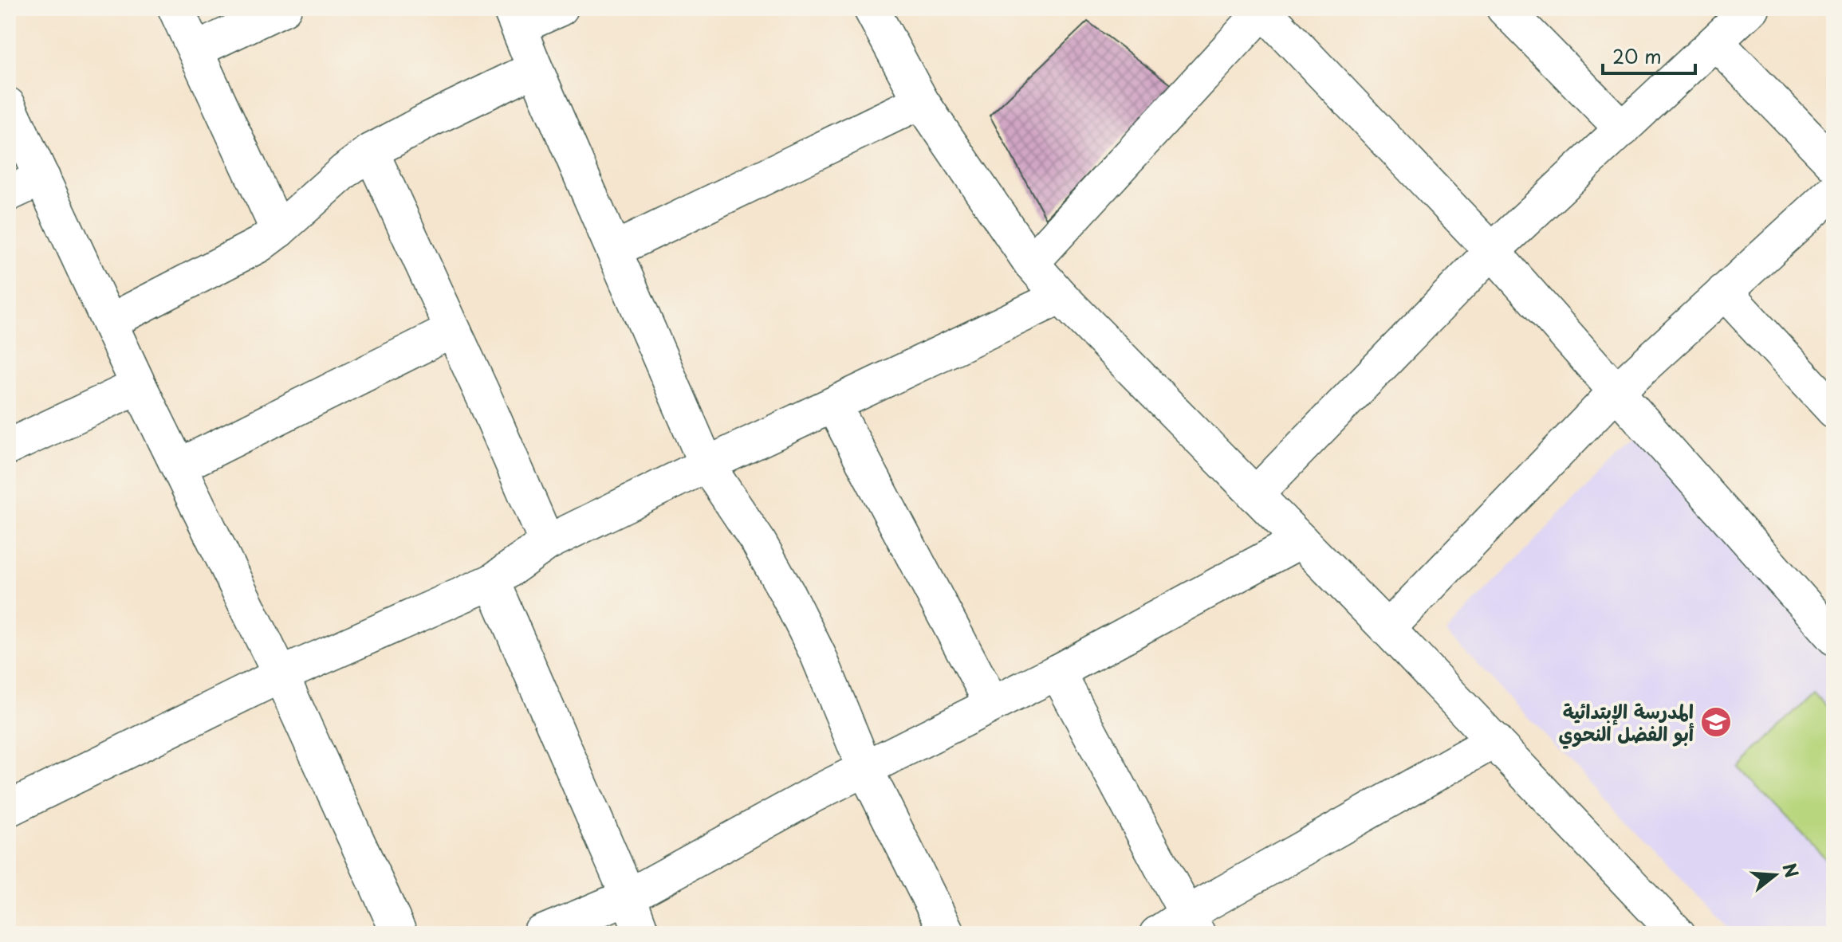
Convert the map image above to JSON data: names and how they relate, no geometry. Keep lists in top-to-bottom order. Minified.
{"places":{"school or university":["المدرسة الإبتدائية أبو الفضل النحوي"]},"scale_bar":"20 m","north":"right"}
